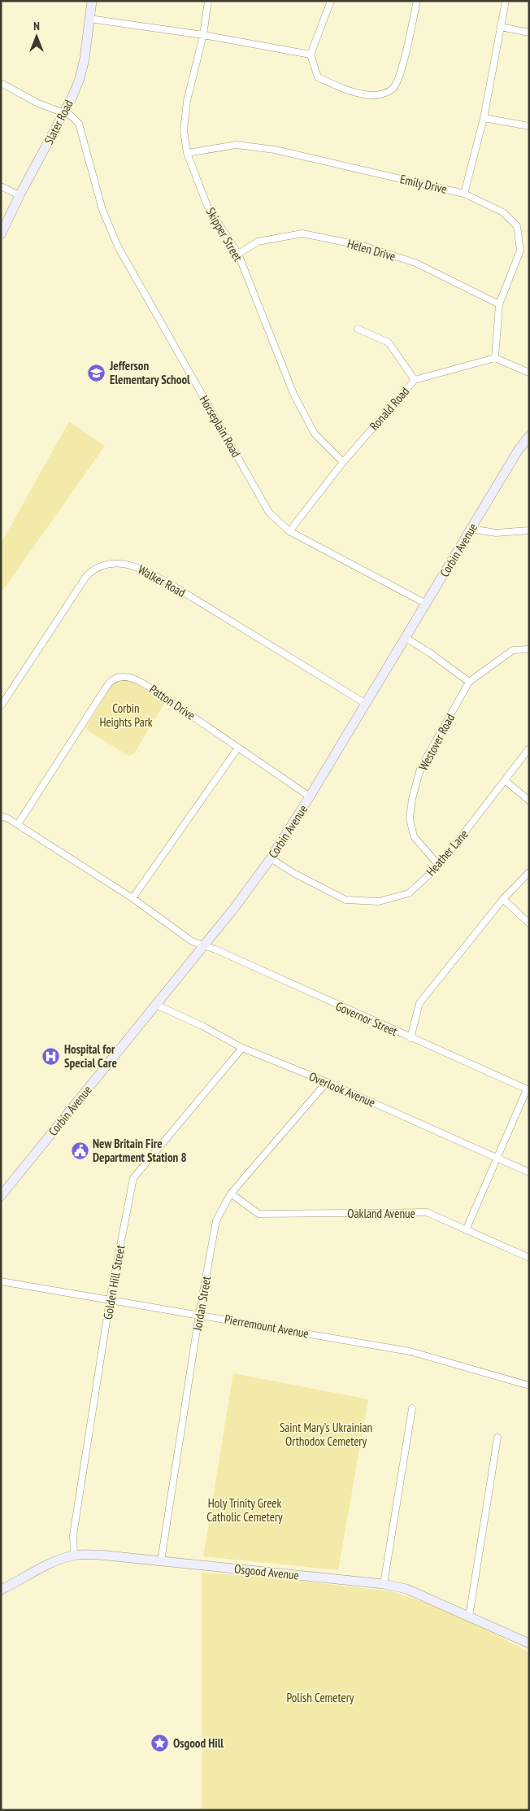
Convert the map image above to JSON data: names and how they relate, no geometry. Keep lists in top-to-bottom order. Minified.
{"streets":{"main road":["Slater Road","Corbin Avenue","Osgood Avenue"],"street":["Emily Drive","Skipper Street","Helen Drive","Ronald Road","Horseplain Road","Walker Road","Patton Drive","Westover Road","Heather Lane","Governor Street","Overlook Avenue","Oakland Avenue","Golden Hill Street","Jordan Street","Pierremount Avenue"]},"crossings":[["Slater Road","Horseplain Road"],["Emily Drive","Skipper Street"],["Emily Drive","Helen Drive"],["Emily Drive","Ronald Road"],["Skipper Street","Helen Drive"],["Skipper Street","Ronald Road"],["Ronald Road","Horseplain Road"],["Horseplain Road","Corbin Avenue"],["Corbin Avenue","Walker Road"],["Corbin Avenue","Patton Drive"],["Corbin Avenue","Heather Lane"],["Corbin Avenue","Governor Street"],["Corbin Avenue","Overlook Avenue"],["Patton Drive","Governor Street"],["Westover Road","Heather Lane"],["Overlook Avenue","Golden Hill Street"],["Overlook Avenue","Jordan Street"],["Oakland Avenue","Jordan Street"],["Golden Hill Street","Pierremount Avenue"],["Golden Hill Street","Osgood Avenue"],["Jordan Street","Pierremount Avenue"],["Jordan Street","Osgood Avenue"]],"parks":["Corbin Heights Park","Saint Mary’s Ukrainian Orthodox Cemetery","Holy Trinity Greek Catholic Cemetery","Polish Cemetery"],"places":{"school or university":["Jefferson Elementary School"],"hospital":["Hospital for Special Care"],"public building":["New Britain Fire Department Station 8"],"place":["Osgood Hill"]},"north":"top"}
